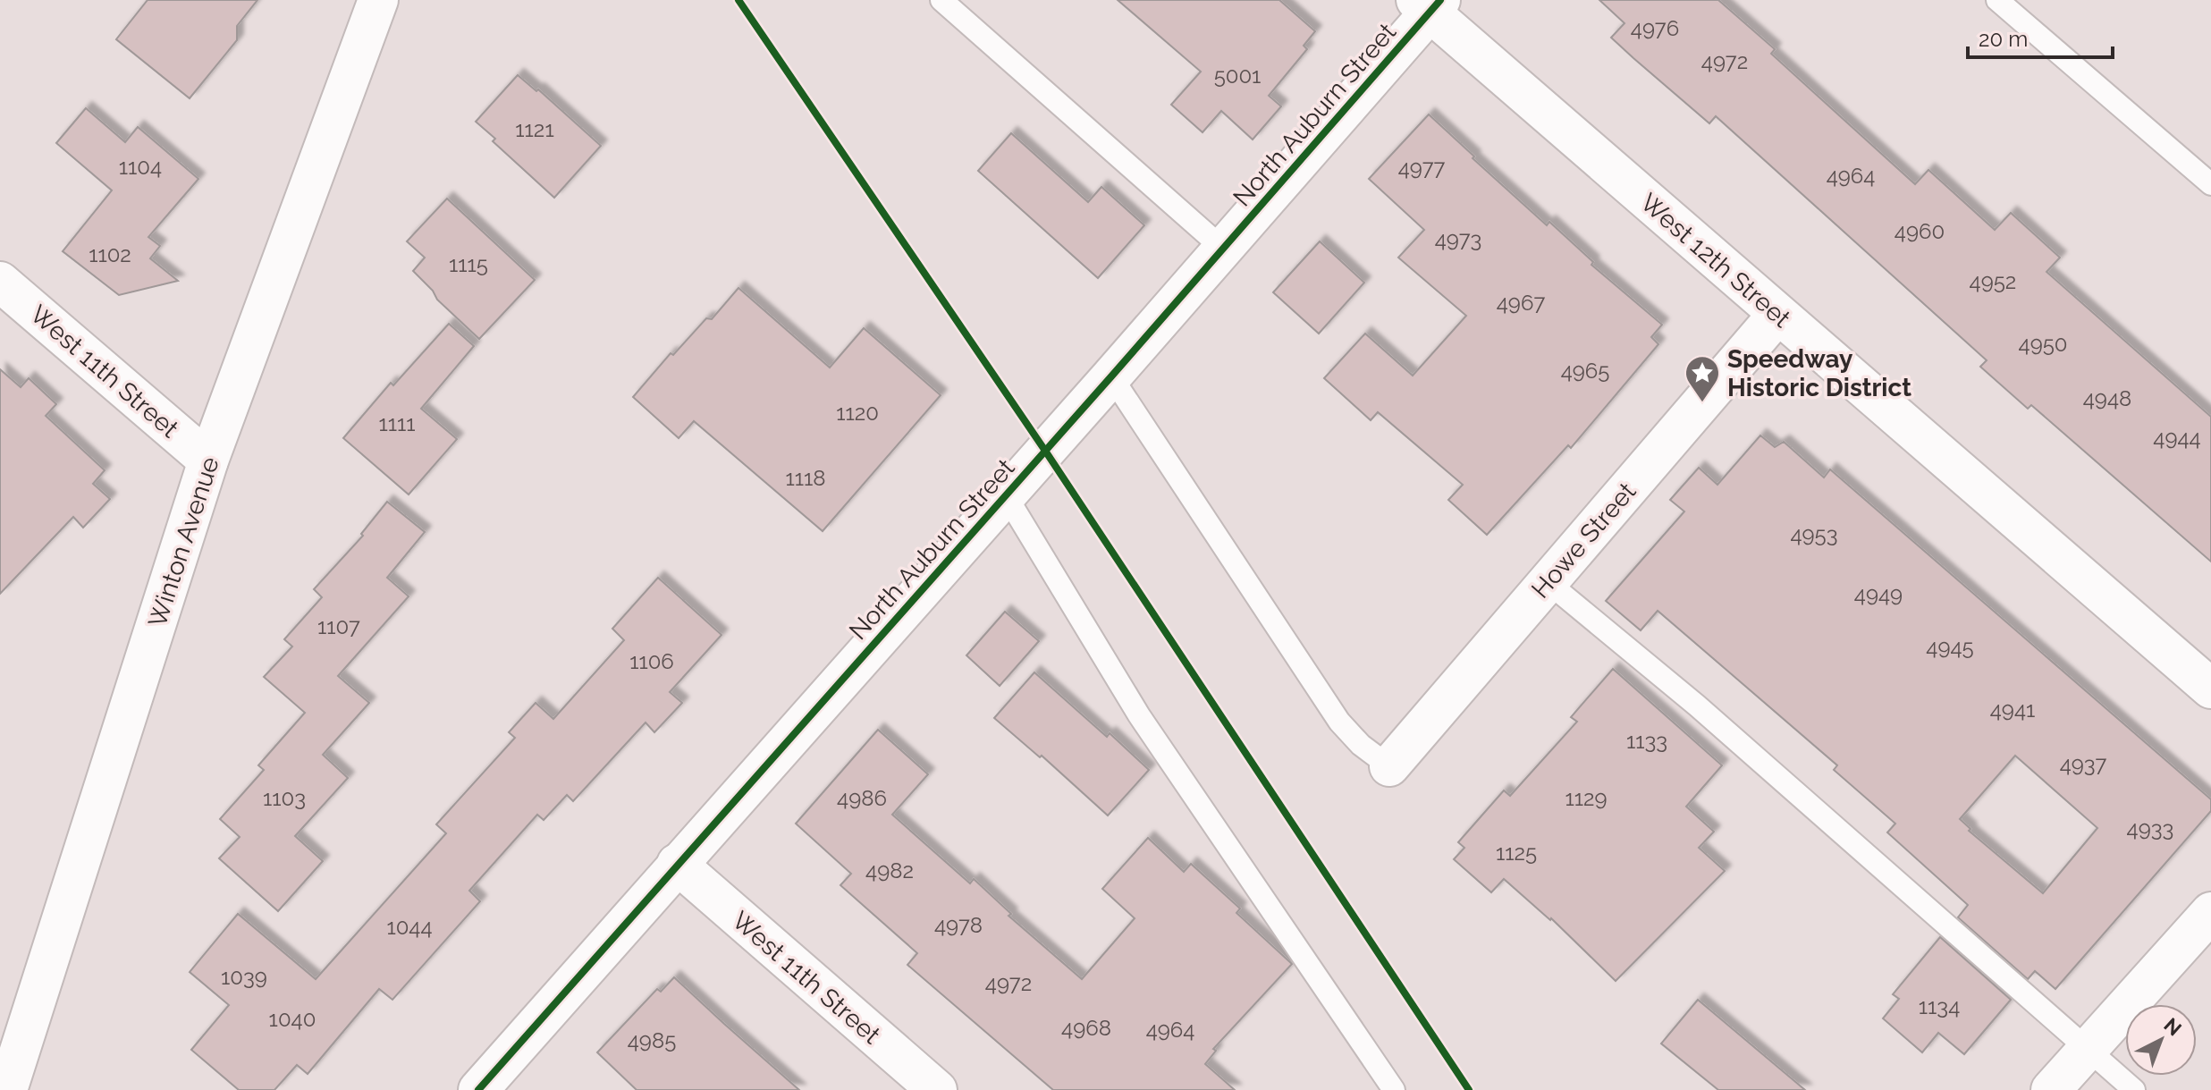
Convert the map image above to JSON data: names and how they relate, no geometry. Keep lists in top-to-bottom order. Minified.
{"streets":{"street":["North Auburn Street","West 12th Street","West 11th Street","Howe Street","Winton Avenue"]},"crossings":[["North Auburn Street","West 12th Street"],["North Auburn Street","West 11th Street"],["West 12th Street","Howe Street"],["West 11th Street","Winton Avenue"]],"places":{"place":["Speedway Historic District"]},"house_numbers":["4976","4972","5001","1121","1104","4977","4964","4960","4973","1102","1115","4952","4967","4950","4965","4948","1120","1111","4944","1118","4953","4949","1107","4945","1106","4941","1133","4937","1103","4986","1129","4933","1125","4982","4978","1044","1039","4972","1134","1040","4968","4964","4985"],"scale_bar":"20 m","north":"top right"}
